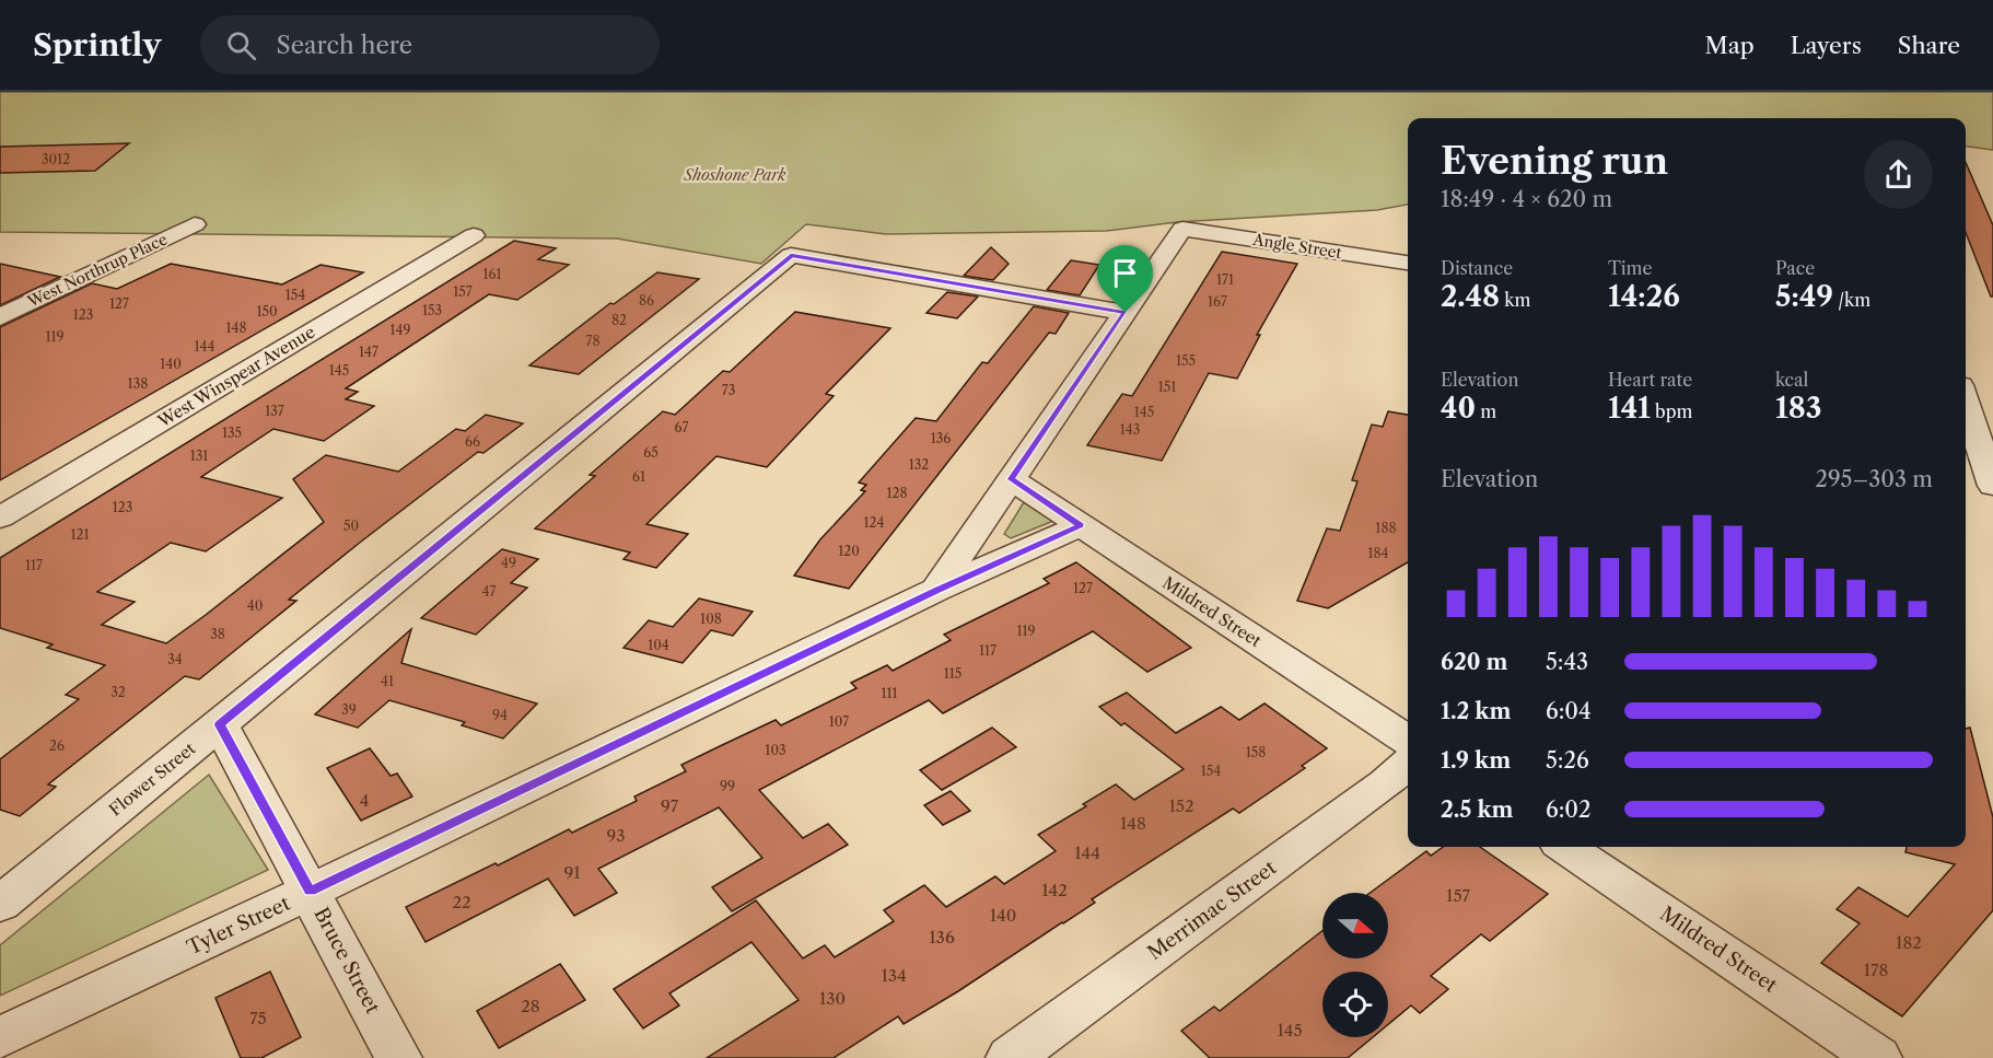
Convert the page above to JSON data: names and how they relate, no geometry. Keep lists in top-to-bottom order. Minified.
{"streets":{"street":["Angle Street","West Northrup Place","West Winspear Avenue","Mildred Street","Flower Street","Merrimac Street","Tyler Street","Bruce Street"]},"crossings":[["Angle Street","Flower Street"],["Mildred Street","Tyler Street"],["Flower Street","Bruce Street"],["Tyler Street","Bruce Street"]],"parks":["Shoshone Park"],"house_numbers":["3012","161","171","157","154","86","167","127","153","150","123","82","148","149","119","78","144","147","155","140","145","138","151","73","137","145","67","143","135","136","66","65","131","132","61","128","123","124","50","188","121","120","184","49","117","127","47","40","108","119","38","104","117","34","115","41","32","111","39","94","107","26","103","158","154","99","4","97","152","148","93","144","91","142","157","22","140","136","182","178","134","130","28","75","145"],"north":"right","page":{"header":"Sprintly","search":"Search here","nav":["Map","Layers","Share"],"heading":["Evening run","18:49 · 4 × 620 m"],"stats":[["Distance","2.48 km"],["Time","14:26"],["Pace","5:49 /km"],["Elevation","40 m"],["Heart rate","141 bpm"],["kcal","183"]],"chart":["Elevation","295–303 m"],"list":[{"name":"620 m","note":"5:43"},{"name":"1.2 km","note":"6:04"},{"name":"1.9 km","note":"5:26"},{"name":"2.5 km","note":"6:02"}]}}
